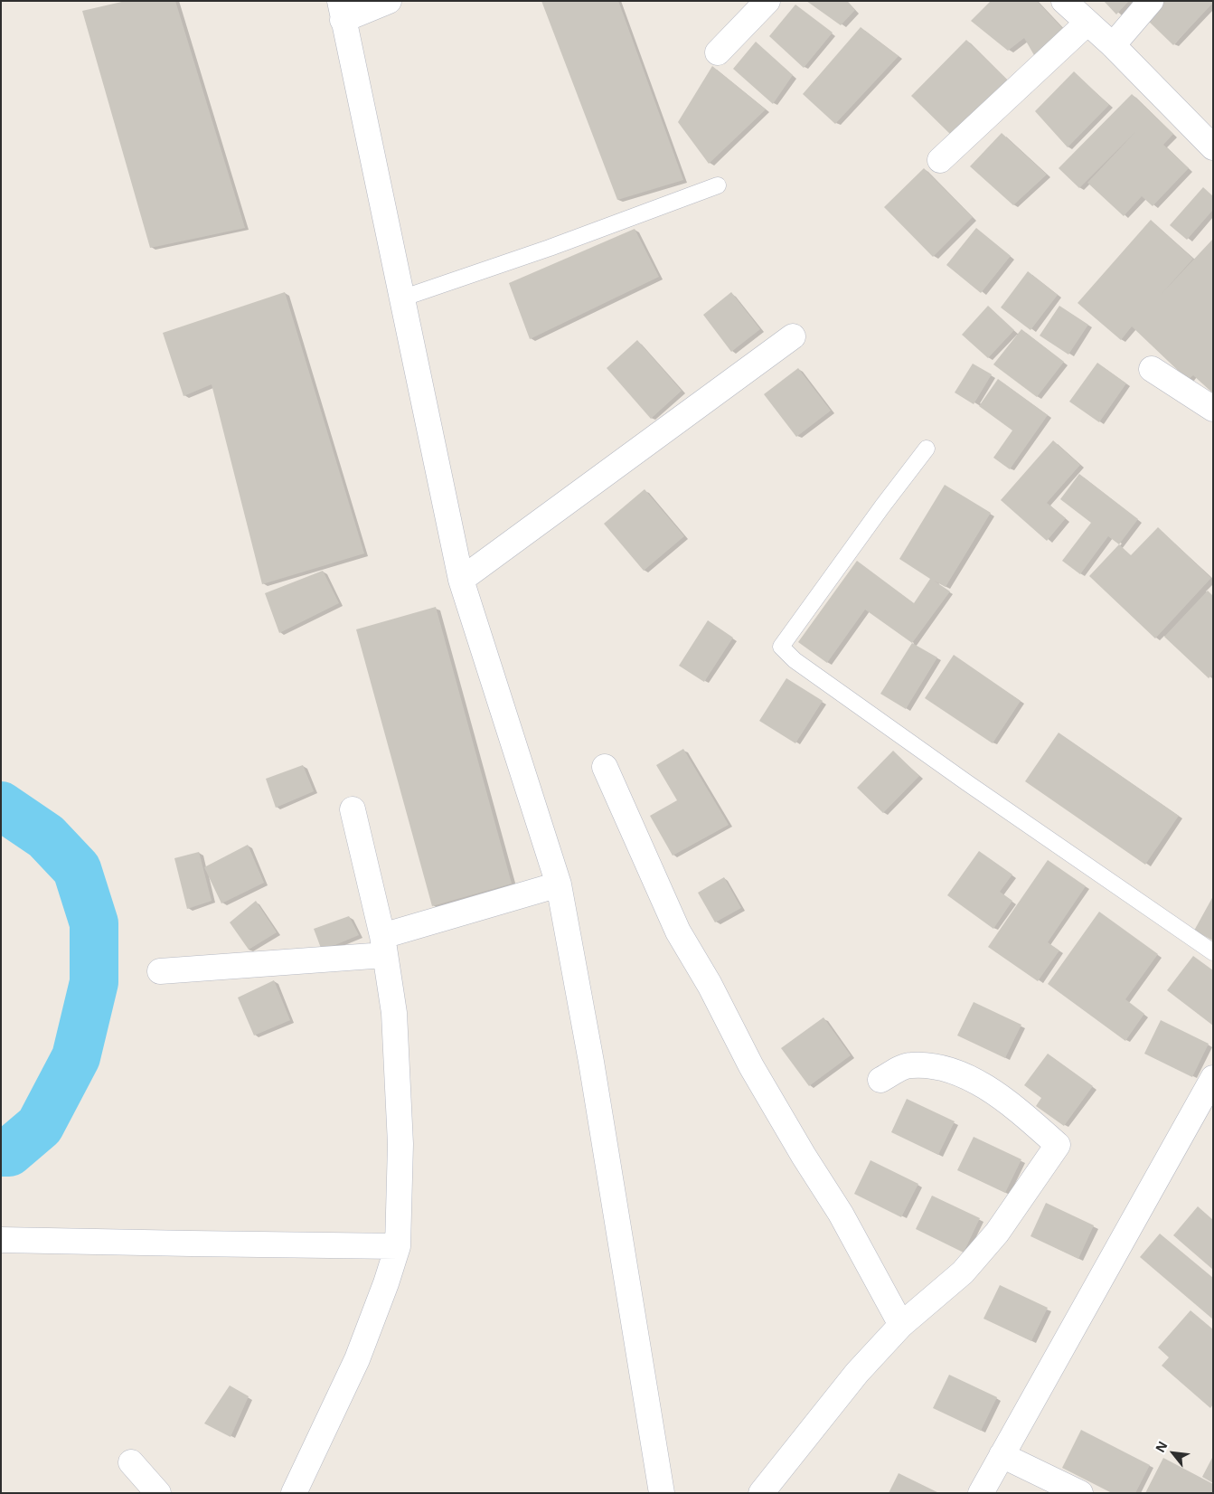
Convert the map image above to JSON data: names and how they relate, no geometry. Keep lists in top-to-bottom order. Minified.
{"north":"top left"}
